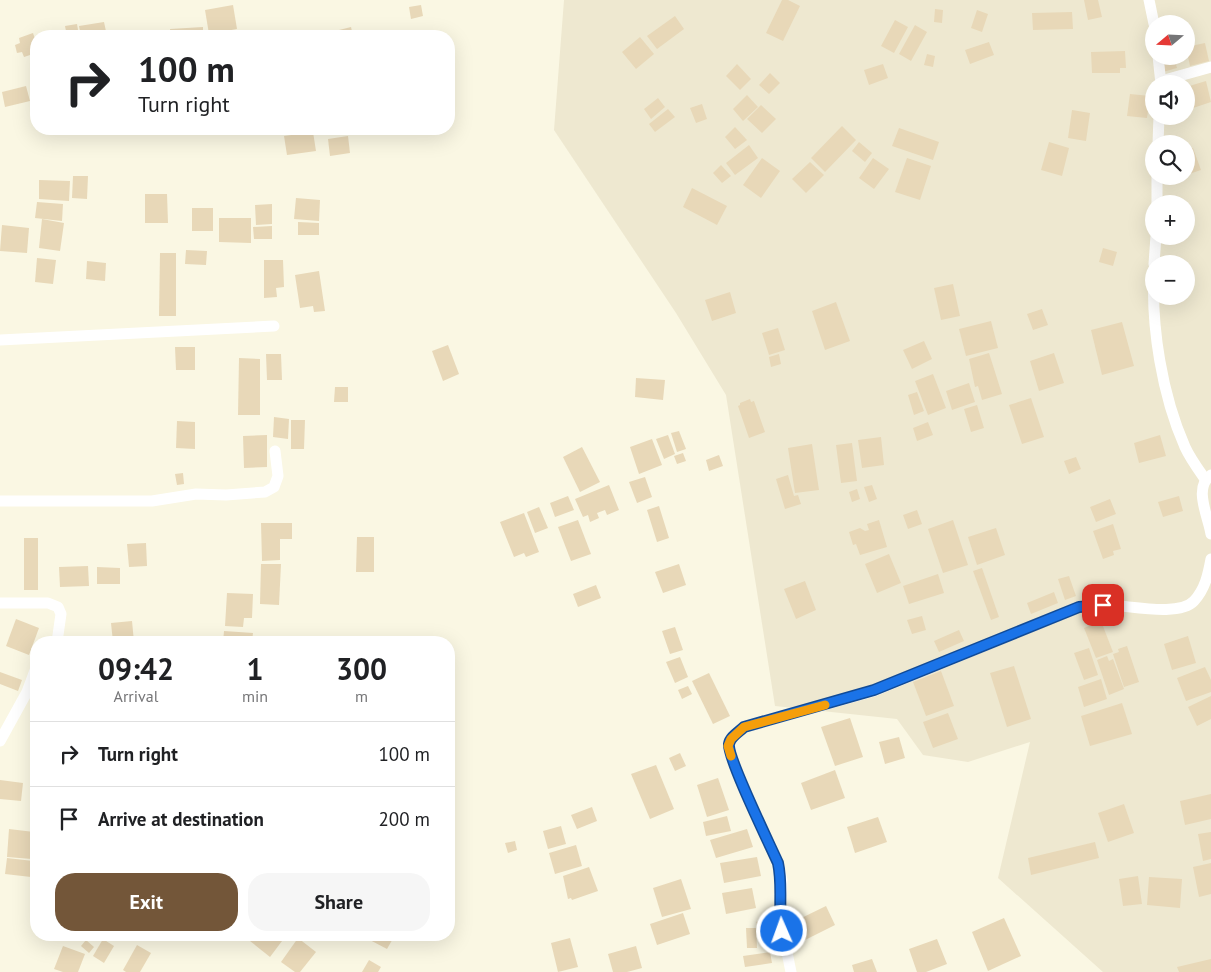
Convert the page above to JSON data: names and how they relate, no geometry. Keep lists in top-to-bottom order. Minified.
{"north":"left","page":{"map_buttons":["+","−"],"turn":["100 m","Turn right"],"eta":["09:42","Arrival","1","min","300","m"],"list":[{"name":"Turn right","value":"100 m"},{"name":"Arrive at destination","value":"200 m"}],"buttons":["Exit","Share"]}}
